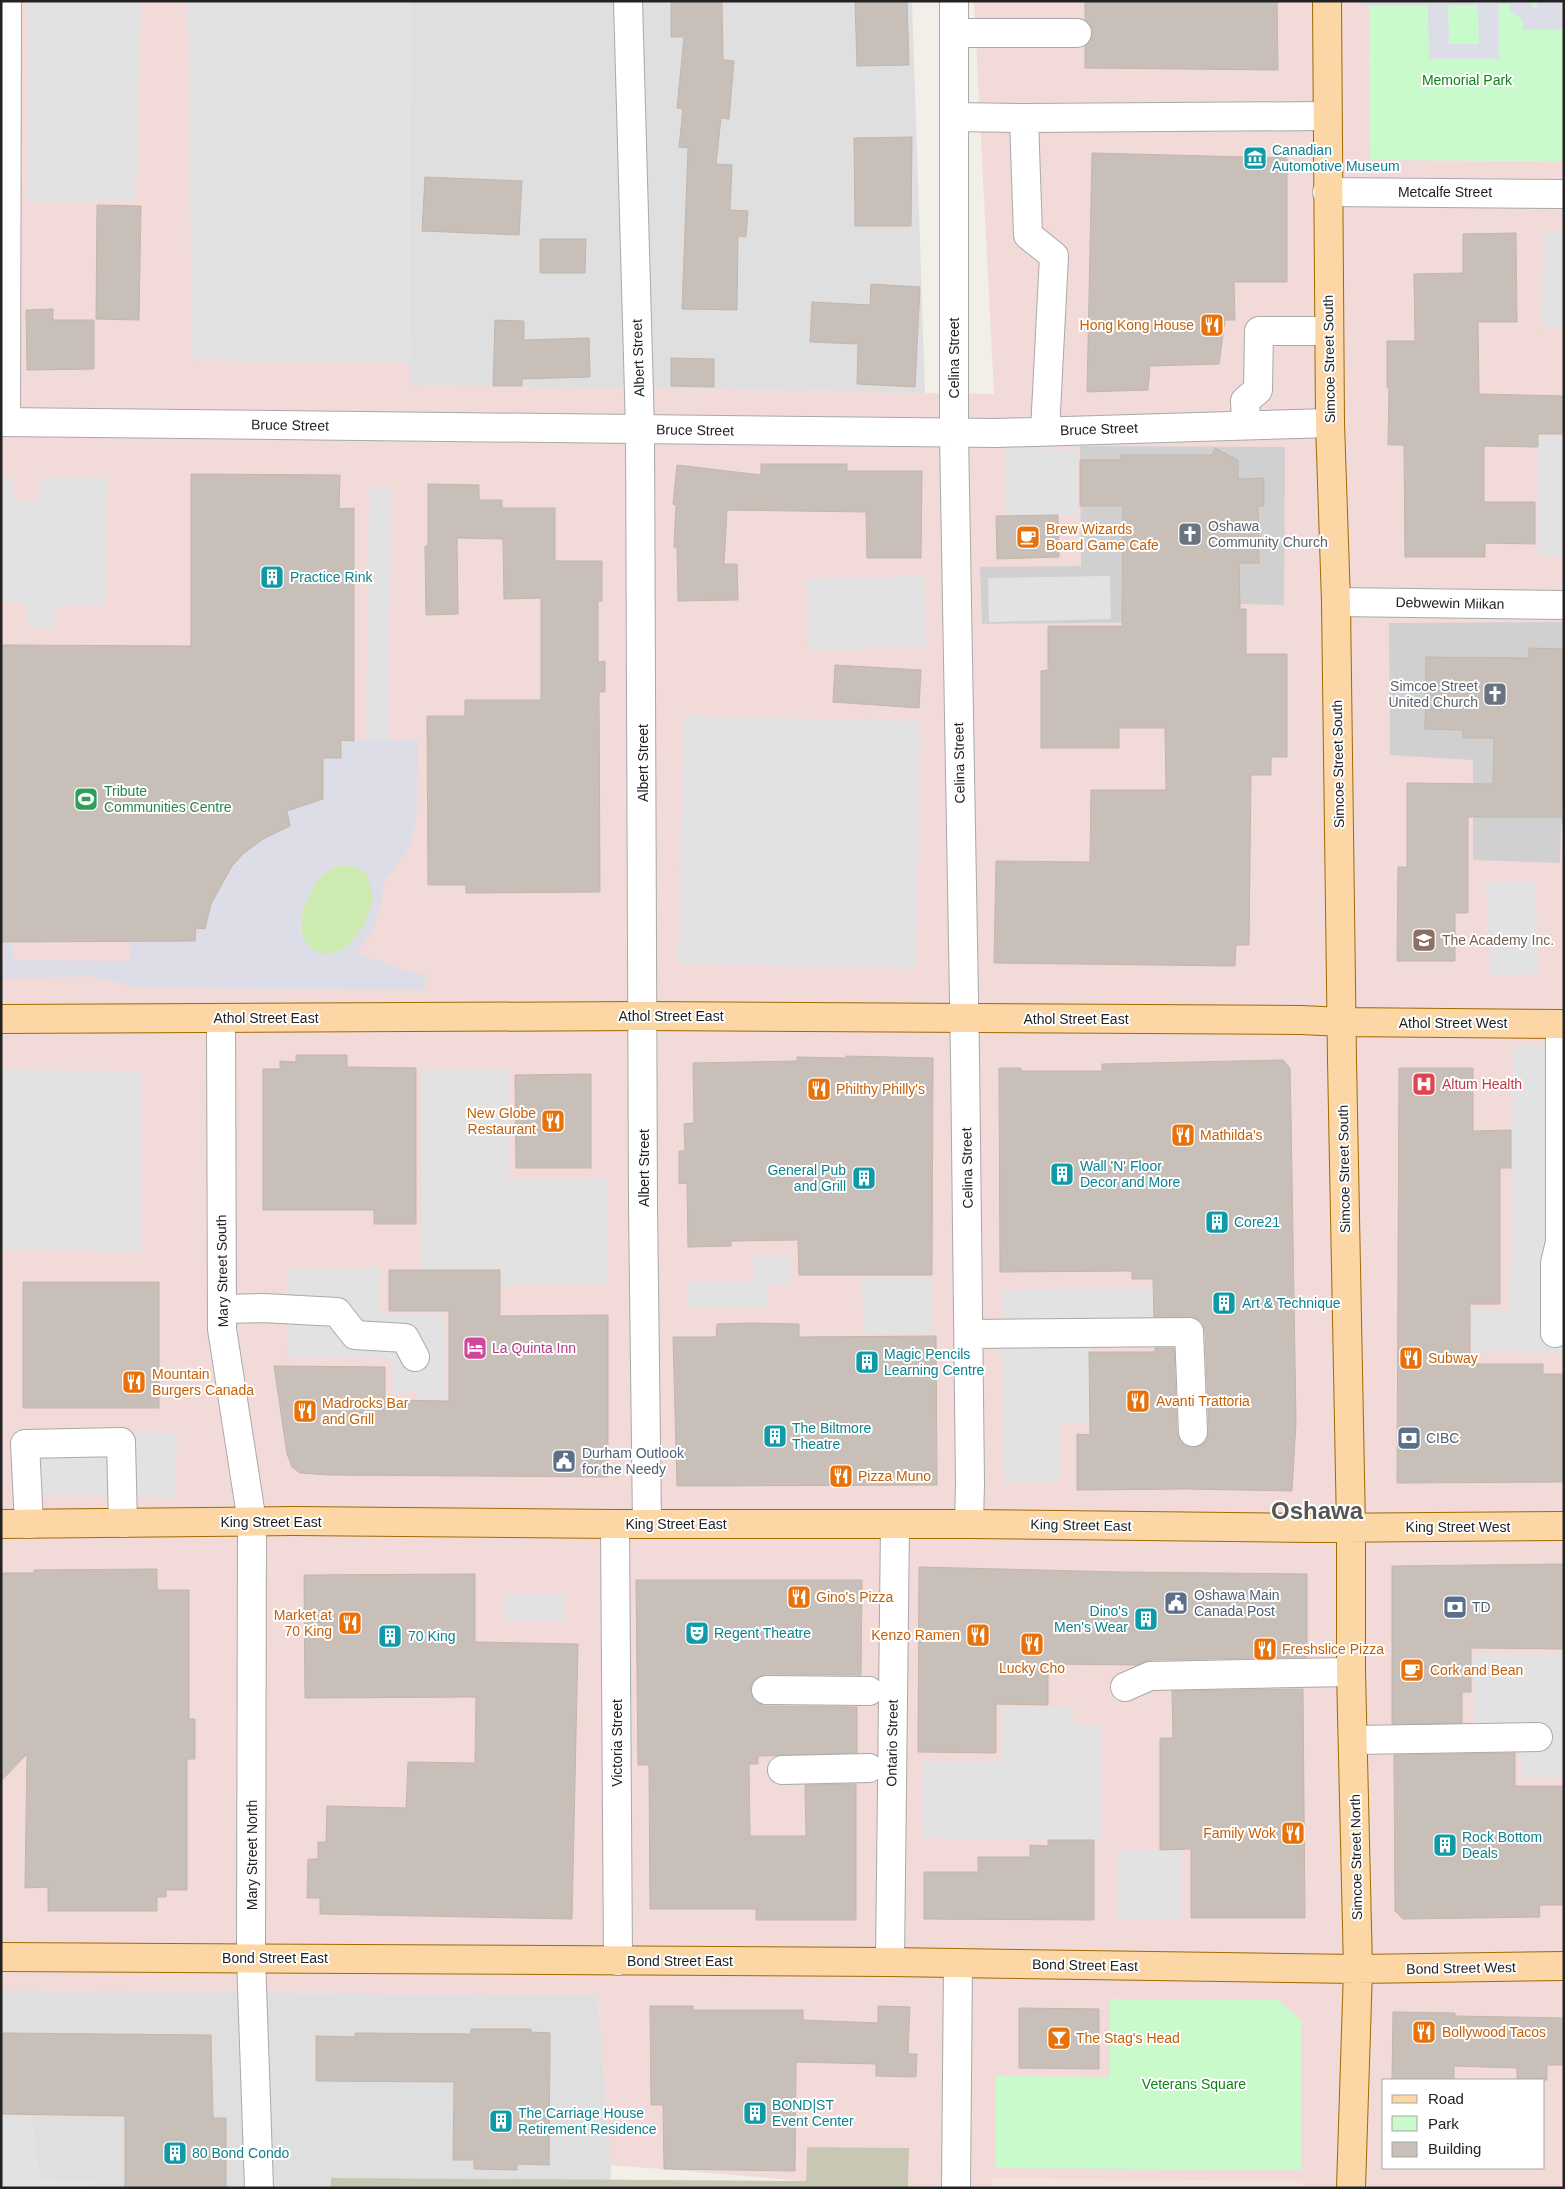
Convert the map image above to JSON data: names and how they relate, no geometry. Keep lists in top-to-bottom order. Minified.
{"streets":{"main road":["Simcoe Street South","Athol Street East","Athol Street West","King Street East","King Street West","Simcoe Street North","Bond Street East","Bond Street West"],"street":["Metcalfe Street","Albert Street","Celina Street","Bruce Street","Debwewin Miikan","Mary Street South","Victoria Street","Ontario Street","Mary Street North"]},"crossings":[["Metcalfe Street","Simcoe Street South"],["Albert Street","Bruce Street"],["Albert Street","Athol Street East"],["Albert Street","King Street East"],["Celina Street","Bruce Street"],["Celina Street","Athol Street East"],["Celina Street","King Street East"],["Simcoe Street South","Bruce Street"],["Simcoe Street South","Debwewin Miikan"],["Simcoe Street South","Athol Street East"],["Simcoe Street South","Athol Street West"],["Simcoe Street South","King Street East"],["Simcoe Street South","King Street West"],["Simcoe Street South","Simcoe Street North"],["Athol Street East","Athol Street West"],["Athol Street East","Mary Street South"],["Mary Street South","King Street East"],["Mary Street South","Mary Street North"],["King Street East","King Street West"],["King Street East","Victoria Street"],["King Street East","Ontario Street"],["King Street East","Mary Street North"],["King Street East","Simcoe Street North"],["King Street West","Simcoe Street North"],["Victoria Street","Bond Street East"],["Ontario Street","Bond Street East"],["Mary Street North","Bond Street East"],["Simcoe Street North","Bond Street East"],["Simcoe Street North","Bond Street West"],["Bond Street East","Bond Street West"]],"districts":["Oshawa"],"parks":["Memorial Park","Veterans Square"],"places":{"museum":["Canadian Automotive Museum"],"restaurant":["Hong Kong House","Philthy Philly's","New Globe Restaurant","Mathilda's","Subway","Mountain Burgers Canada","Avanti Trattoria","Madrocks Bar and Grill","Pizza Muno","Gino's Pizza","Market at 70 King","Kenzo Ramen","Lucky Cho","Freshslice Pizza","Family Wok","Bollywood Tacos"],"church":["Oshawa Community Church","Simcoe Street United Church"],"cafe":["Brew Wizards Board Game Cafe","Cork and Bean"],"building":["Practice Rink","Wall 'N' Floor Decor and More","General Pub and Grill","Core21","Art & Technique","Magic Pencils Learning Centre","The Biltmore Theatre","Dino's Men's Wear","70 King","Rock Bottom Deals","BOND|ST Event Center","The Carriage House Retirement Residence","80 Bond Condo"],"sports":["Tribute Communities Centre"],"school or university":["The Academy Inc."],"hospital":["Altum Health"],"hotel":["La Quinta Inn"],"bank":["CIBC","TD"],"public building":["Durham Outlook for the Needy","Oshawa Main Canada Post"],"theatre":["Regent Theatre"],"bar":["The Stag's Head"]},"legend":["Road","Park","Building"]}
